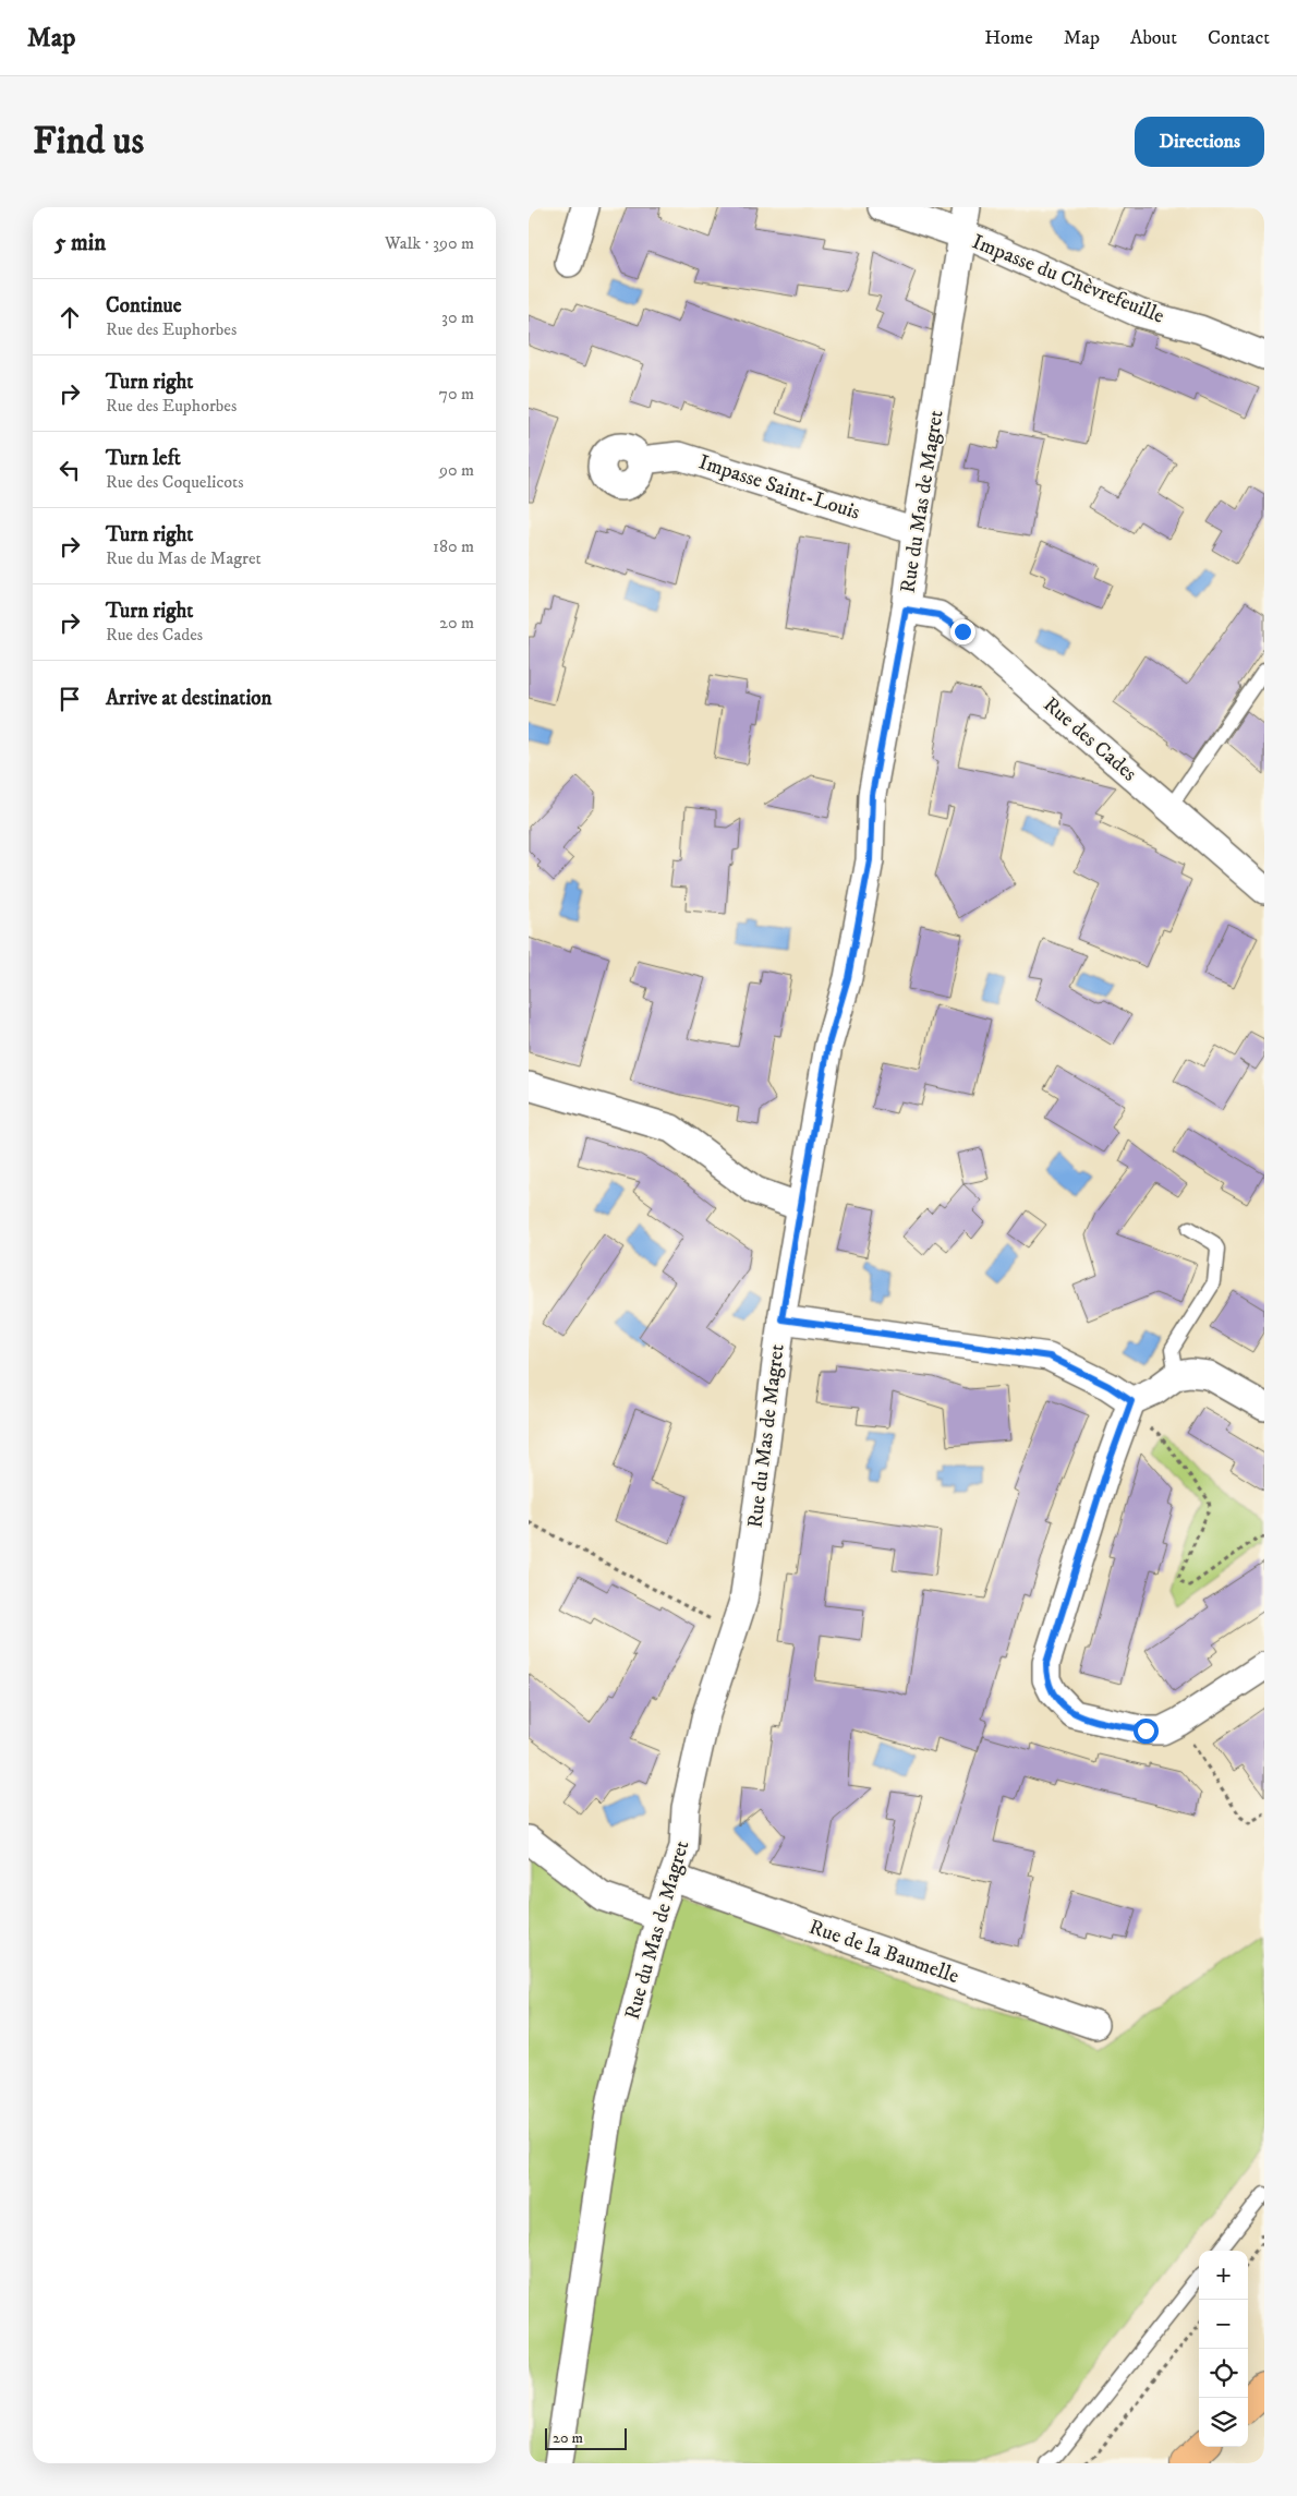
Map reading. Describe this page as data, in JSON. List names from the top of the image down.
{
  "streets": {
    "street": [
      "Impasse du Chèvrefeuille",
      "Impasse Saint-Louis",
      "Rue du Mas de Magret",
      "Rue des Cades",
      "Rue de la Baumelle"
    ]
  },
  "crossings": [
    ["Impasse du Chèvrefeuille", "Rue du Mas de Magret"],
    ["Impasse Saint-Louis", "Rue du Mas de Magret"],
    ["Rue du Mas de Magret", "Rue des Cades"],
    ["Rue du Mas de Magret", "Rue de la Baumelle"]
  ],
  "scale_bar": "20 m",
  "page": {
    "header": "Map",
    "nav": [
      "Home",
      "Map",
      "About",
      "Contact"
    ],
    "buttons": "Directions",
    "title": "Find us",
    "heading": ["5 min", "Walk · 390 m"],
    "list": [
      ["Continue", "Rue des Euphorbes", "30 m"],
      ["Turn right", "Rue des Euphorbes", "70 m"],
      ["Turn left", "Rue des Coquelicots", "90 m"],
      ["Turn right", "Rue du Mas de Magret", "180 m"],
      ["Turn right", "Rue des Cades", "20 m"],
      "Arrive at destination"
    ],
    "map_buttons": ["+", "−"],
    "scale": "20 m"
  }
}
